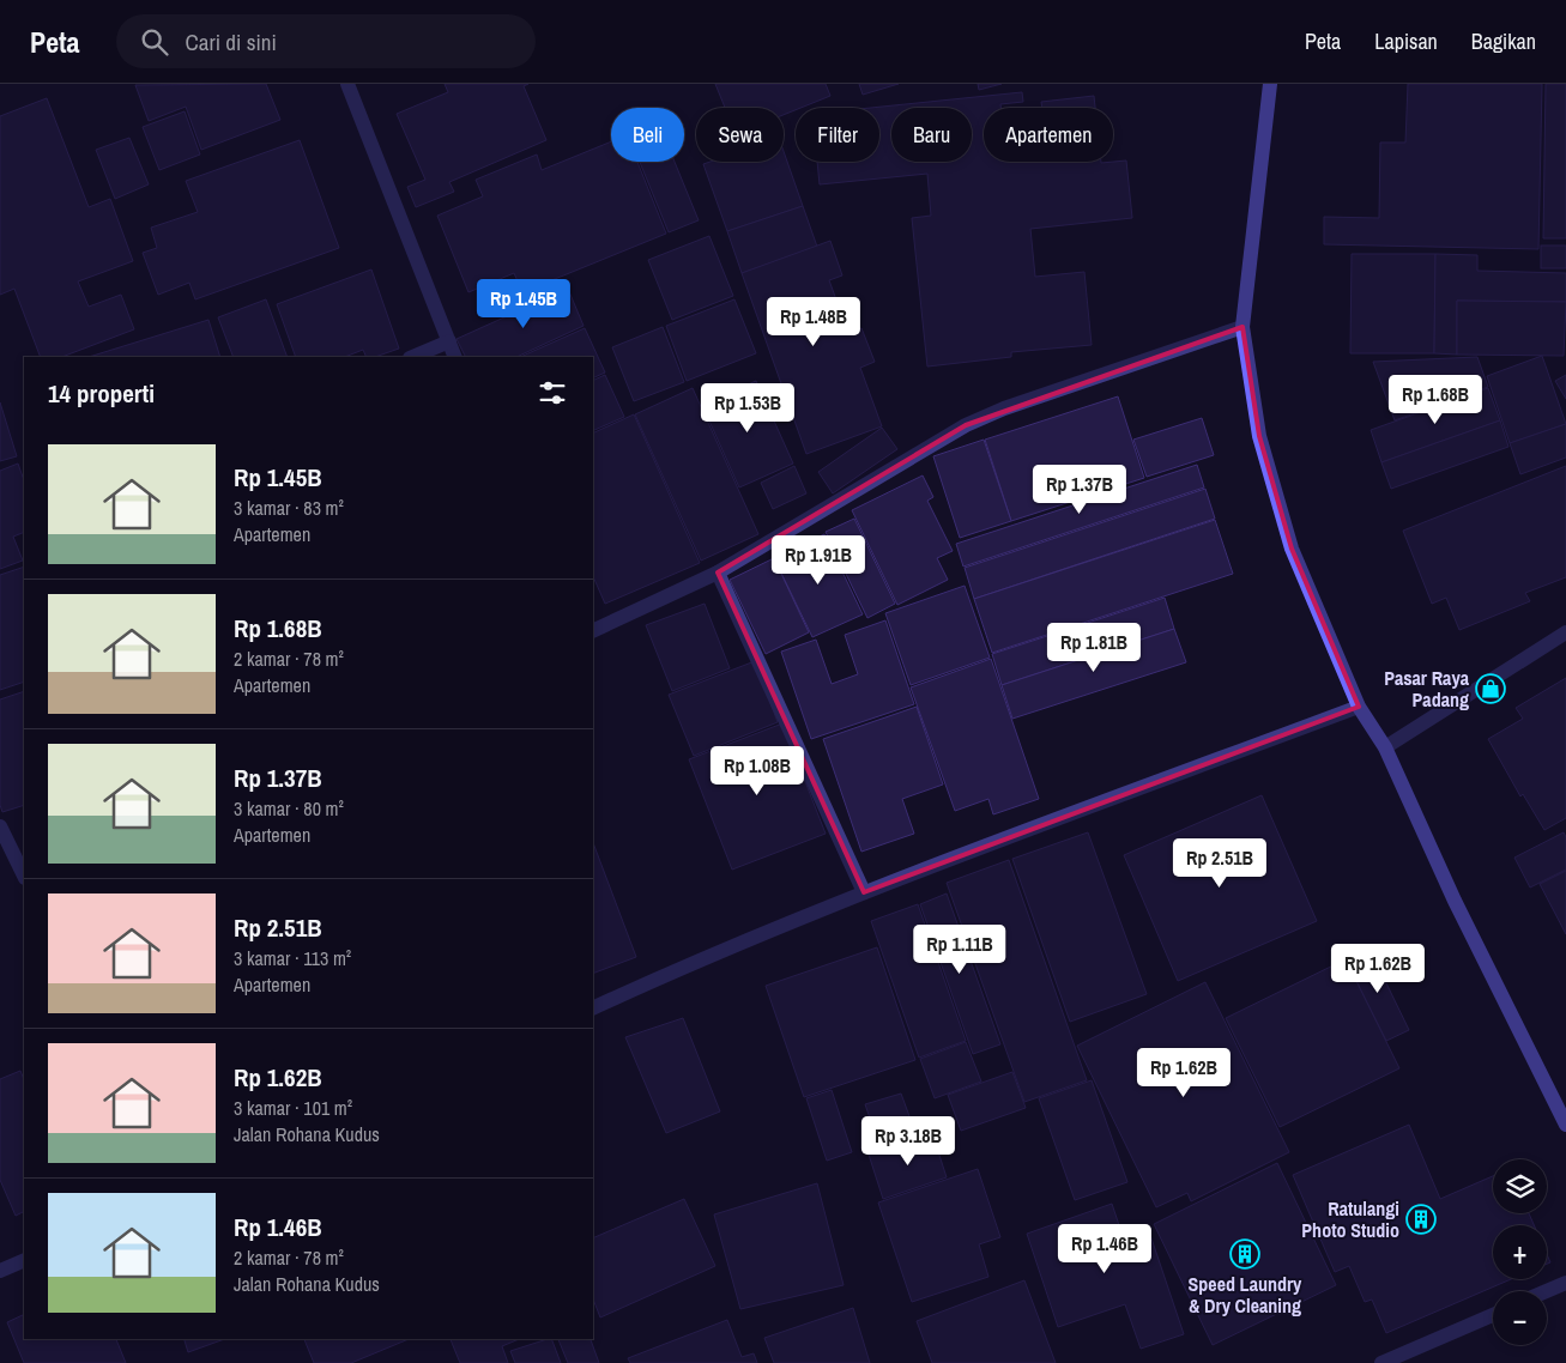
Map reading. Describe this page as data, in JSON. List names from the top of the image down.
{
  "places": {
    "shop": ["Pasar Raya Padang"],
    "building": ["Ratulangi Photo Studio", "Speed Laundry & Dry Cleaning"]
  },
  "page": {
    "header": "Peta",
    "search": "Cari di sini",
    "nav": ["Peta", "Lapisan", "Bagikan"],
    "chip": [
      "Beli",
      "Sewa",
      "Filter",
      "Baru",
      "Apartemen"
    ],
    "price": [
      "Rp 1.45B",
      "Rp 1.48B",
      "Rp 1.68B",
      "Rp 1.53B",
      "Rp 1.37B",
      "Rp 1.91B",
      "Rp 1.81B",
      "Rp 1.08B",
      "Rp 2.51B",
      "Rp 1.11B",
      "Rp 1.62B",
      "Rp 1.62B",
      "Rp 3.18B",
      "Rp 1.46B"
    ],
    "heading": "14 properti",
    "list": [
      {
        "name": "Rp 1.45B",
        "note": "3 kamar · 83 m² · Apartemen"
      },
      {
        "name": "Rp 1.68B",
        "note": "2 kamar · 78 m² · Apartemen"
      },
      {
        "name": "Rp 1.37B",
        "note": "3 kamar · 80 m² · Apartemen"
      },
      {
        "name": "Rp 2.51B",
        "note": "3 kamar · 113 m² · Apartemen"
      },
      {
        "name": "Rp 1.62B",
        "note": "3 kamar · 101 m² · Jalan Rohana Kudus"
      },
      {
        "name": "Rp 1.46B",
        "note": "2 kamar · 78 m² · Jalan Rohana Kudus"
      }
    ],
    "map_buttons": ["+", "−"]
  }
}
